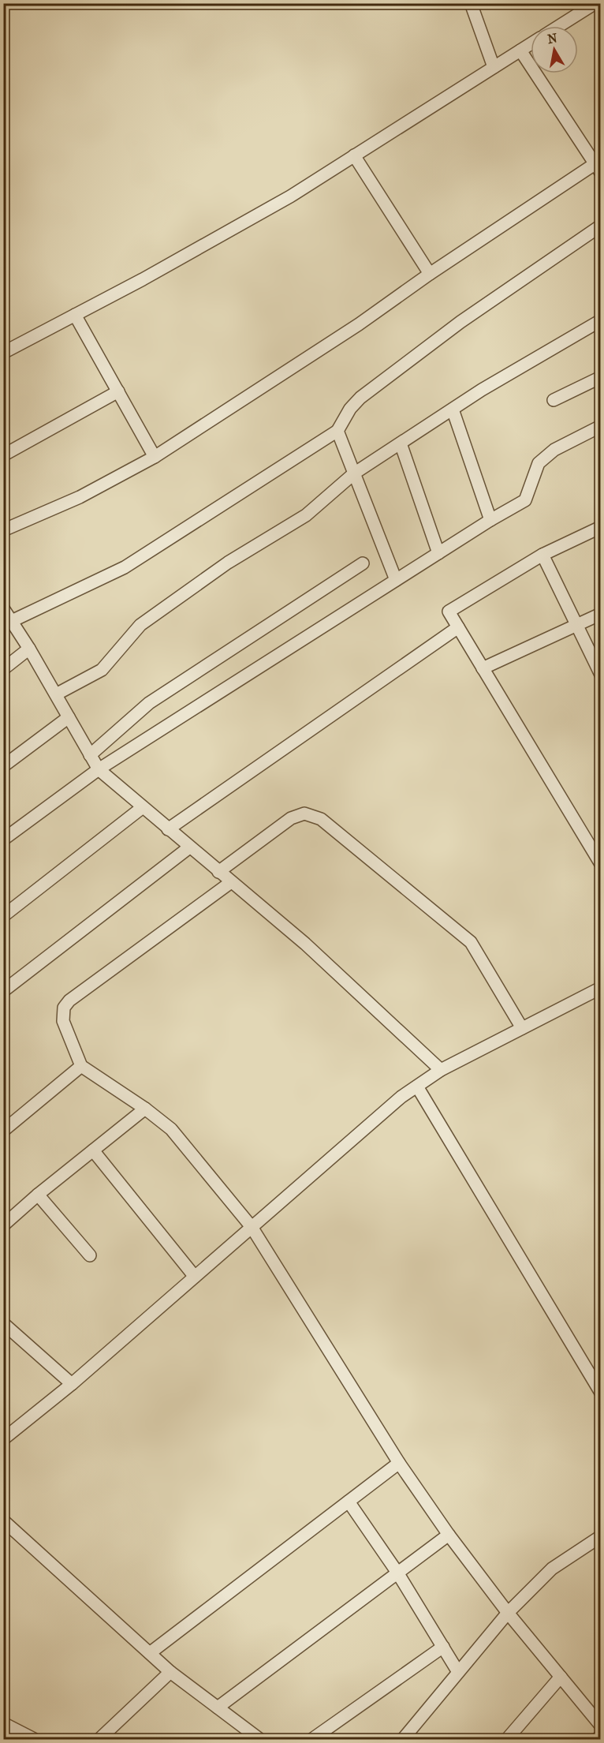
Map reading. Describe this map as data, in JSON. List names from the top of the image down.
{
  "north": "top"
}
